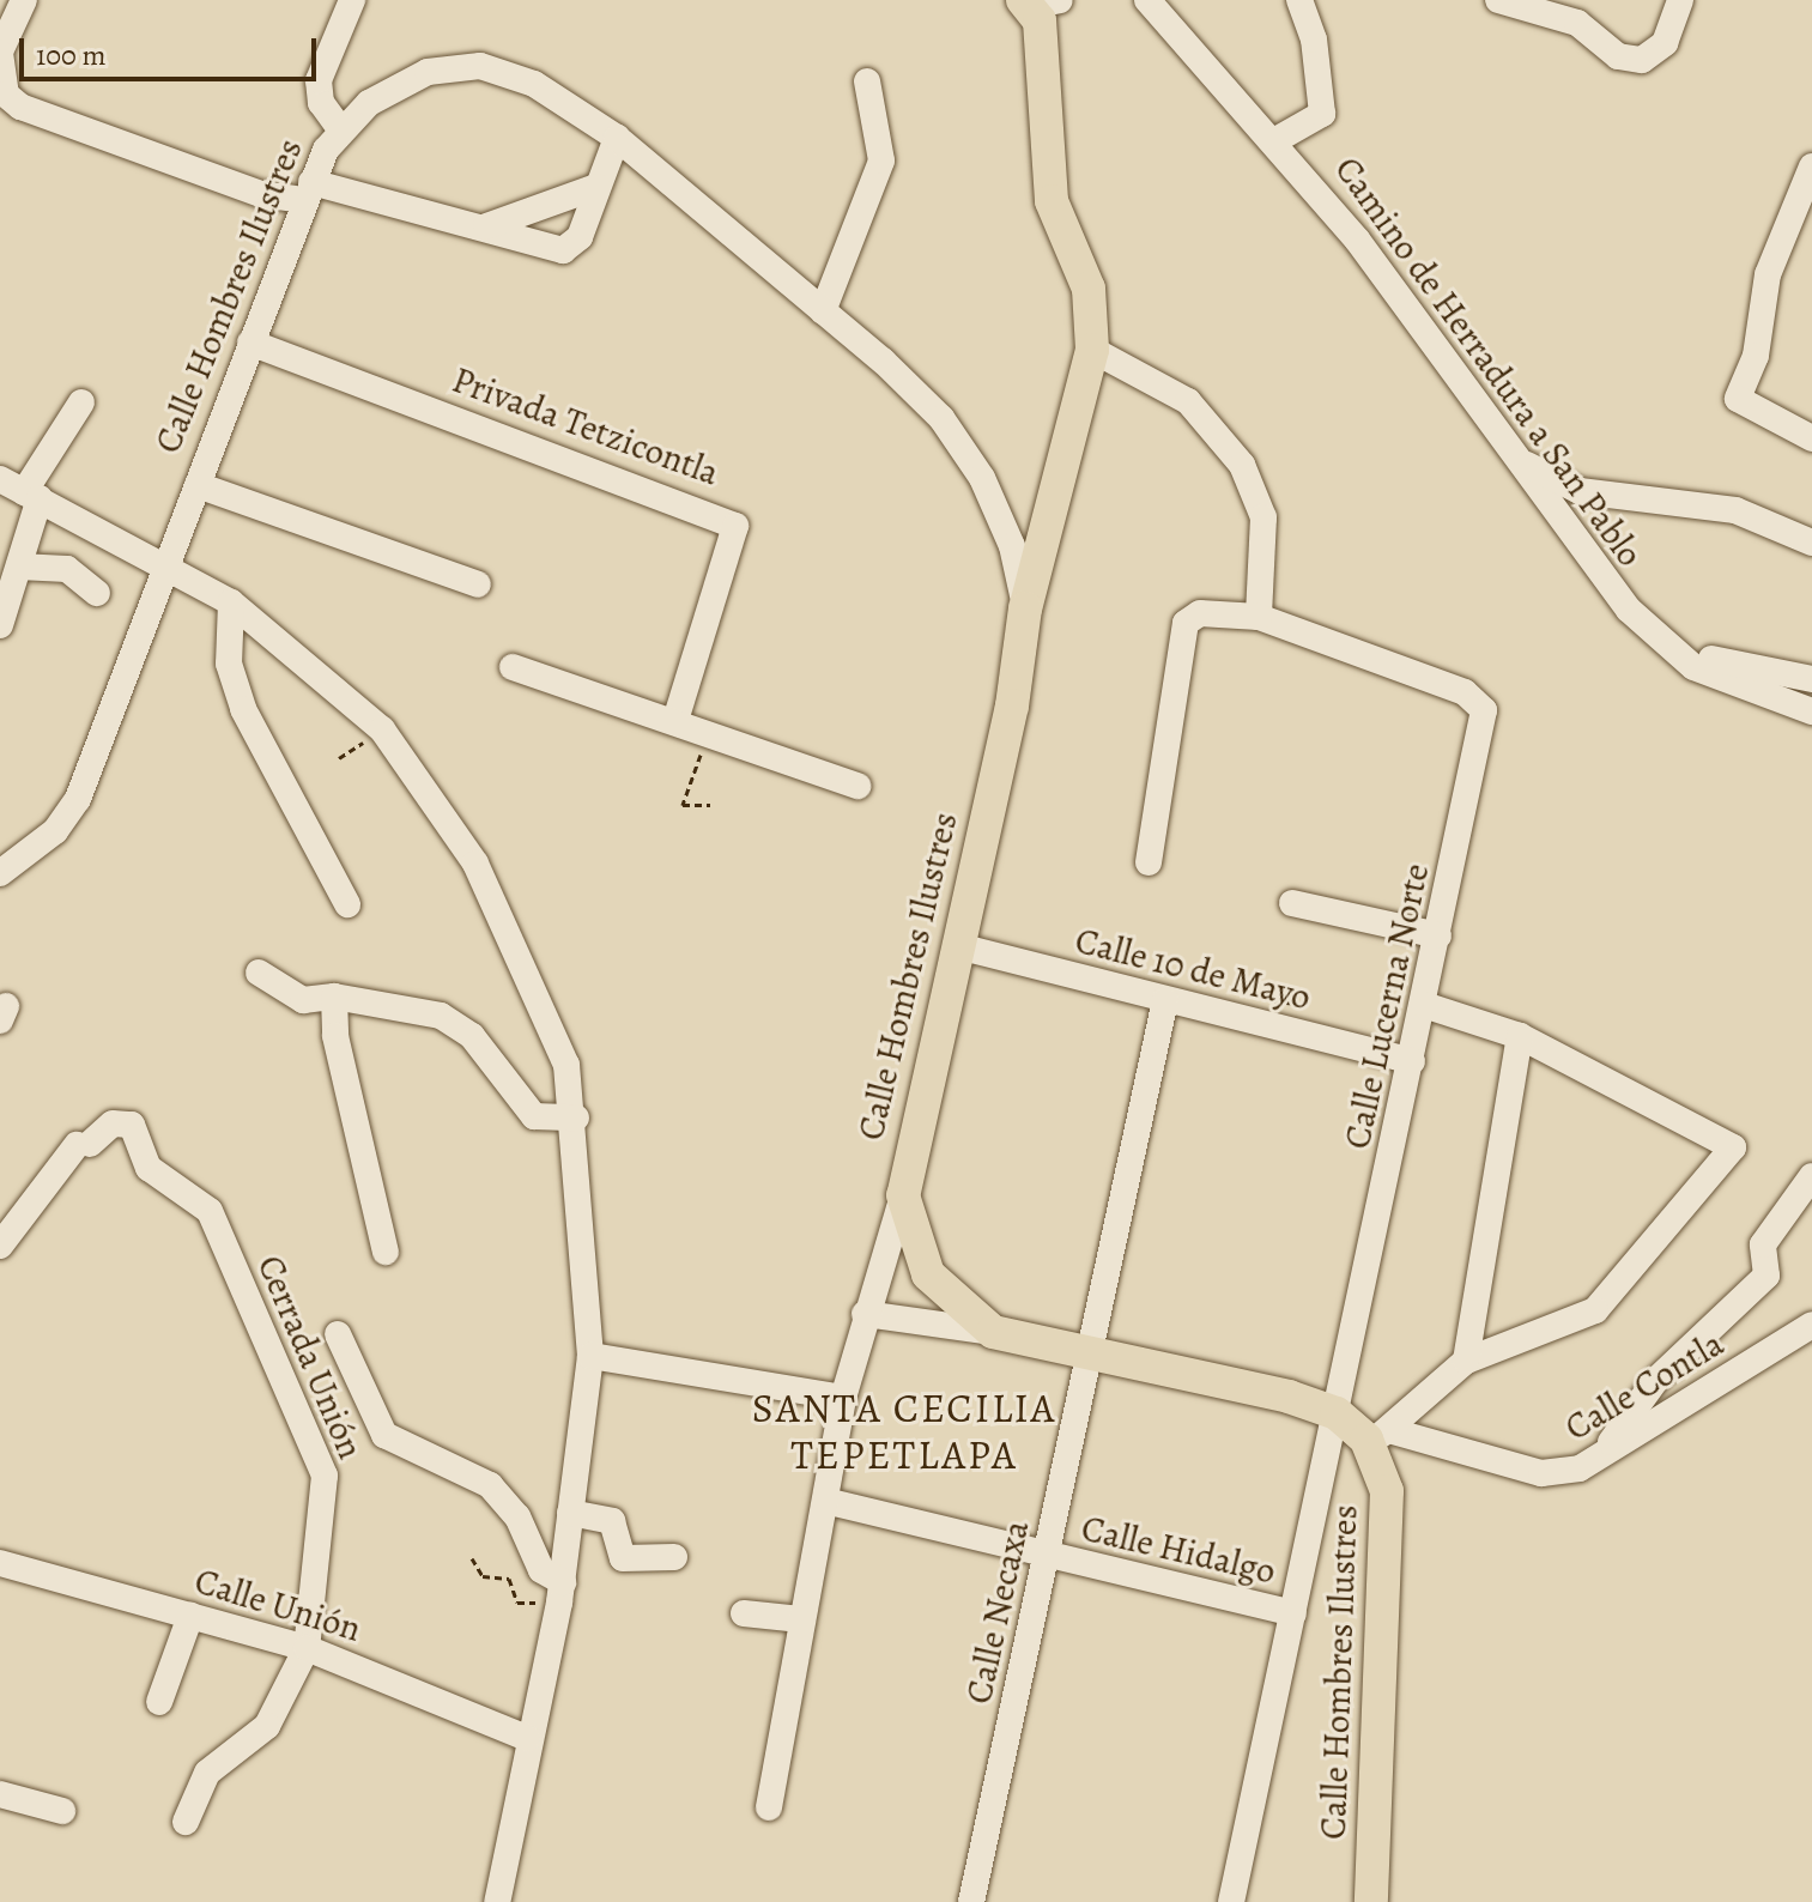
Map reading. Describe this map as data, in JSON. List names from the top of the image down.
{
  "streets": {
    "main road": ["Calle Hombres Ilustres"],
    "street": [
      "Camino de Herradura a San Pablo",
      "Privada Tetzicontla",
      "Calle 10 de Mayo",
      "Calle Lucerna Norte",
      "Cerrada Unión",
      "Calle Contla",
      "Calle Hidalgo",
      "Calle Unión",
      "Calle Necaxa"
    ]
  },
  "crossings": [
    ["Calle Hombres Ilustres", "Privada Tetzicontla"],
    ["Calle Hombres Ilustres", "Calle 10 de Mayo"],
    ["Calle Hombres Ilustres", "Calle Lucerna Norte"],
    ["Calle Hombres Ilustres", "Calle Contla"],
    ["Calle Hombres Ilustres", "Calle Necaxa"],
    ["Calle 10 de Mayo", "Calle Lucerna Norte"],
    ["Calle 10 de Mayo", "Calle Necaxa"],
    ["Calle Lucerna Norte", "Calle Hidalgo"],
    ["Cerrada Unión", "Calle Unión"],
    ["Calle Hidalgo", "Calle Necaxa"]
  ],
  "districts": ["SANTA CECILIA TEPETLAPA"],
  "scale_bar": "100 m"
}
